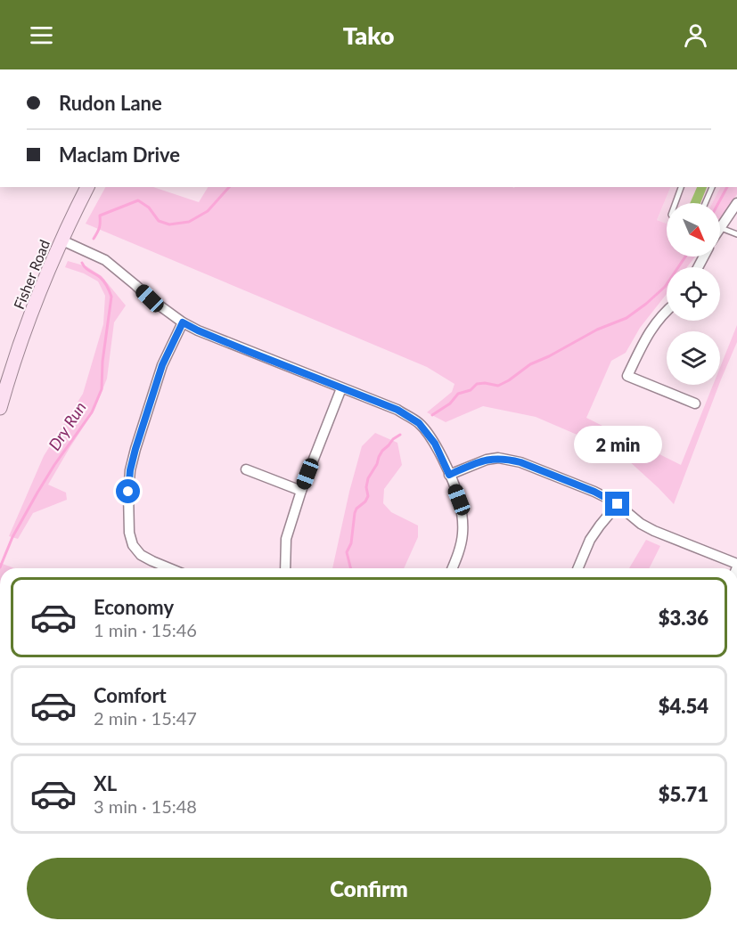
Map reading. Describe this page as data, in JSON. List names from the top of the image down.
{
  "streets": {
    "main road": ["Fisher Road"]
  },
  "water": ["Dry Run"],
  "north": "bottom right",
  "page": {
    "header": "Tako",
    "banner": ["Rudon Lane", "Maclam Drive"],
    "bubble": "2 min",
    "list": [
      {
        "name": "Economy",
        "note": "1 min · 15:46",
        "value": "$3.36"
      },
      {
        "name": "Comfort",
        "note": "2 min · 15:47",
        "value": "$4.54"
      },
      {
        "name": "XL",
        "note": "3 min · 15:48",
        "value": "$5.71"
      }
    ],
    "buttons": "Confirm"
  }
}
